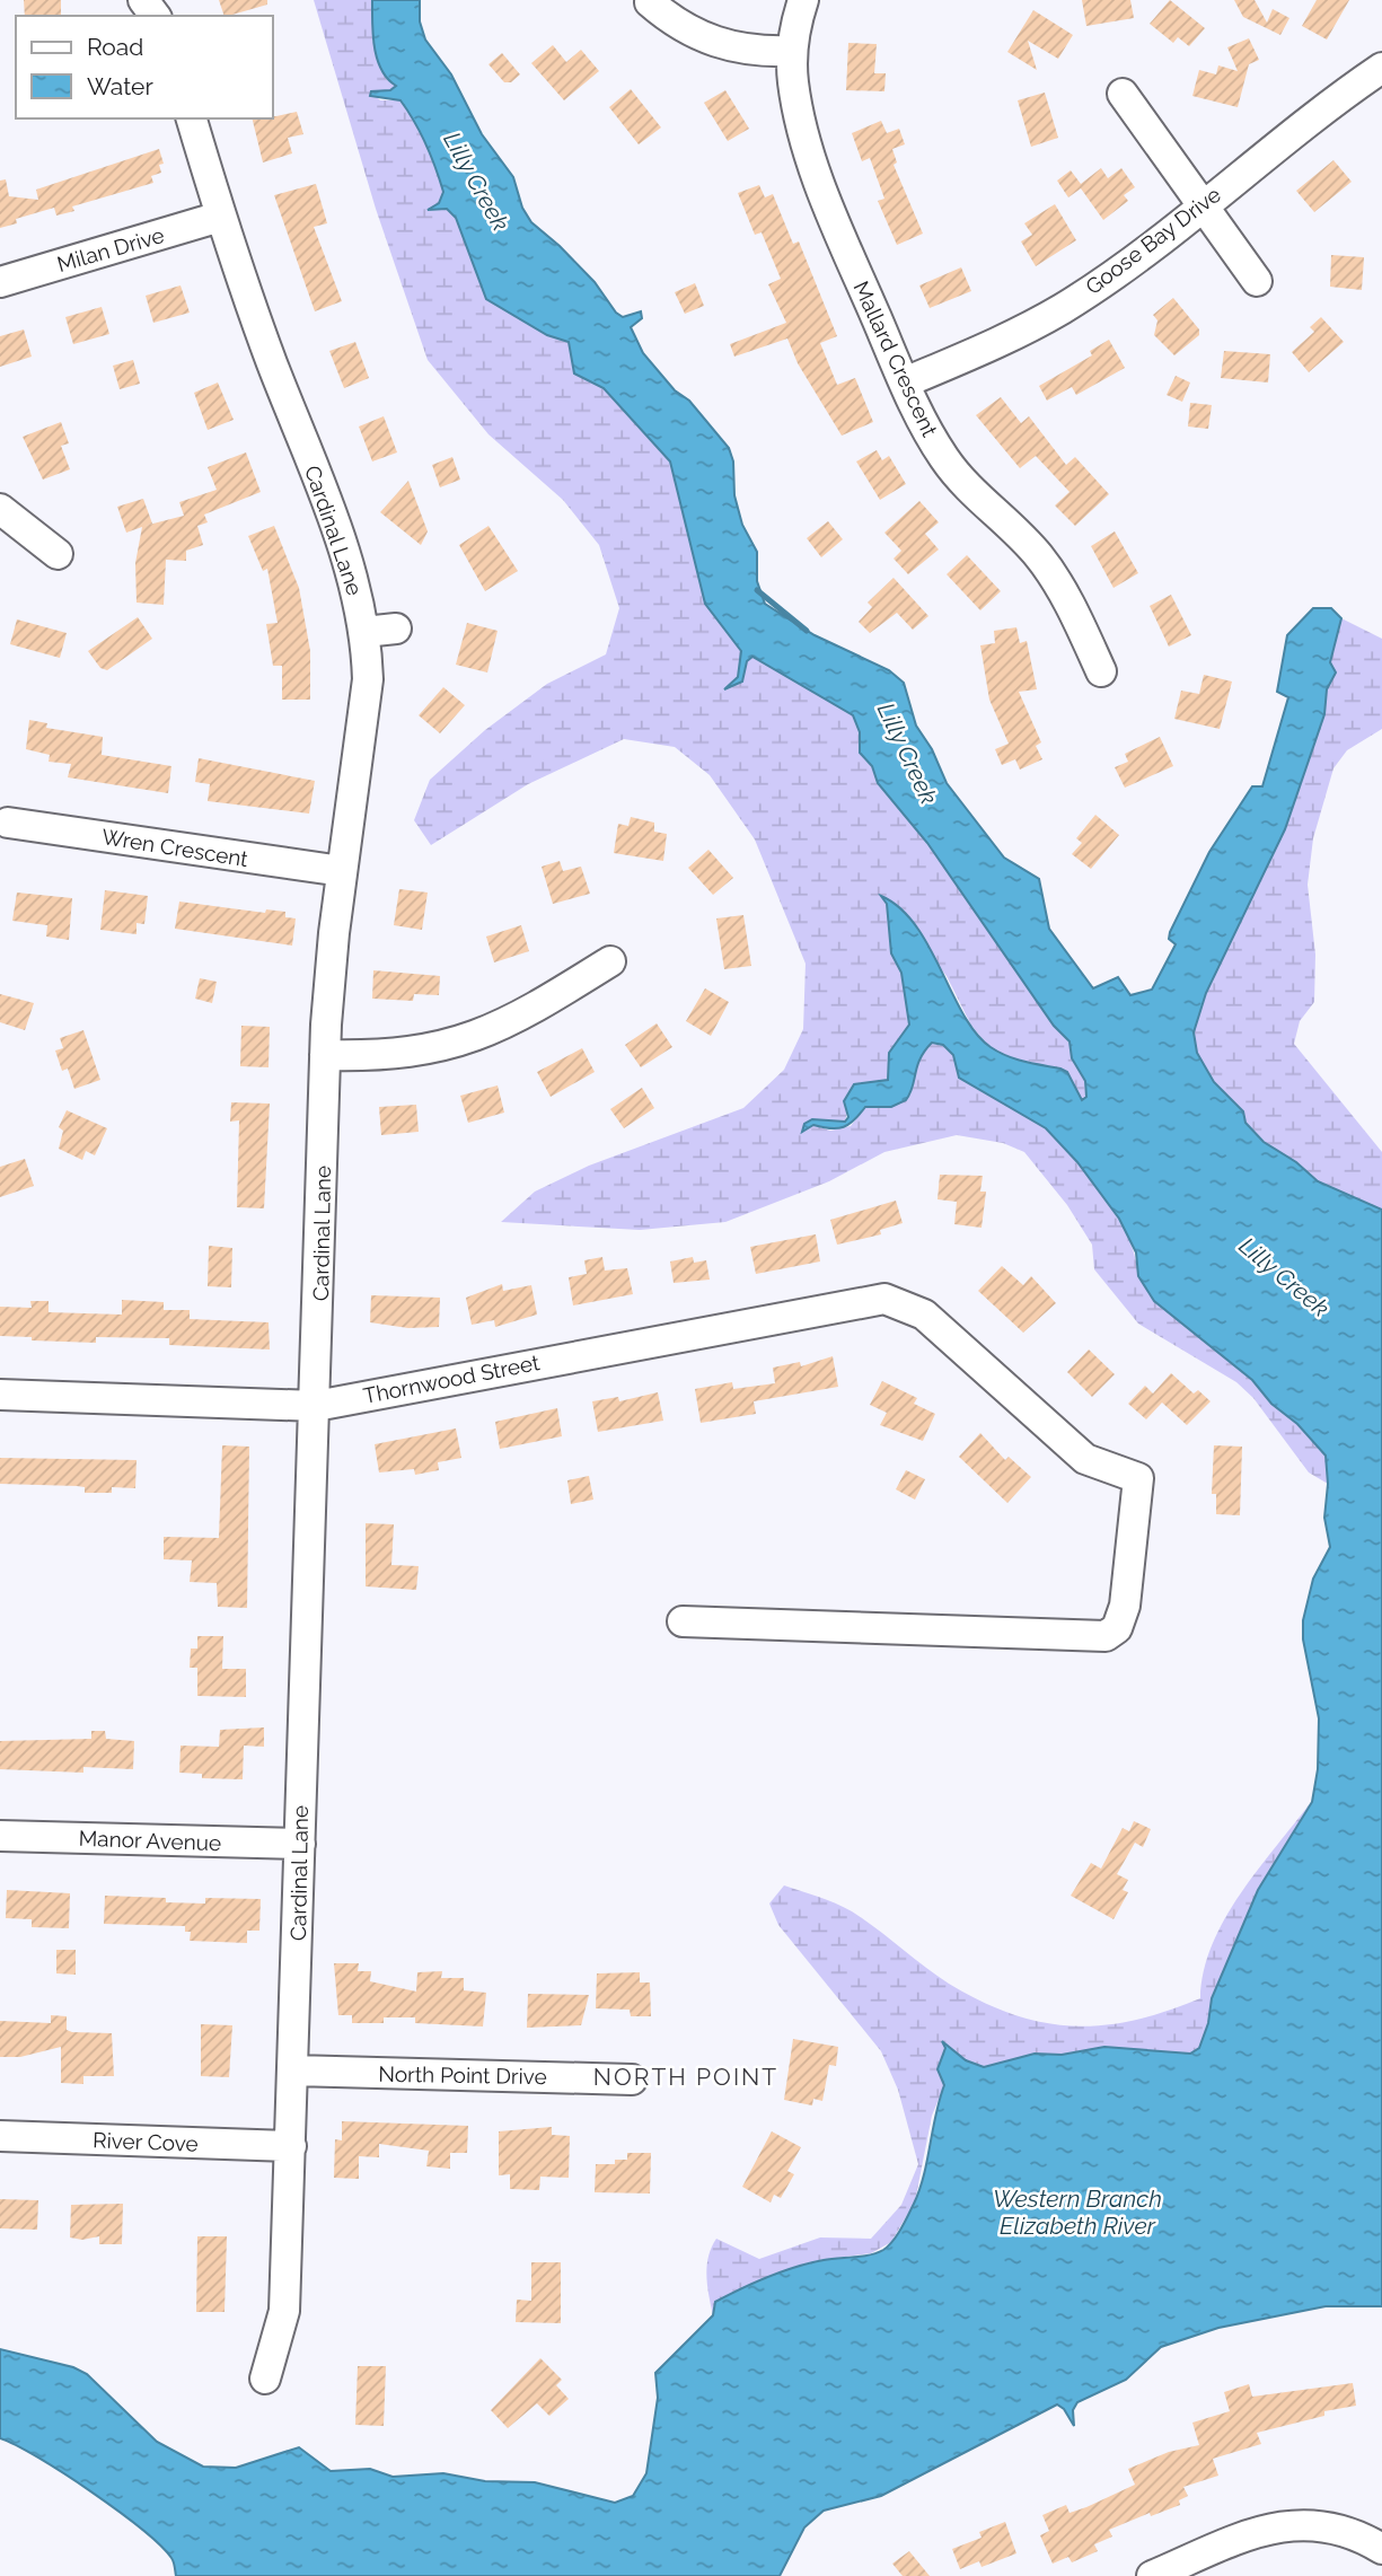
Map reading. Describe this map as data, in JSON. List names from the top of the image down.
{
  "streets": {
    "street": [
      "Goose Bay Drive",
      "Milan Drive",
      "Mallard Crescent",
      "Cardinal Lane",
      "Wren Crescent",
      "Thornwood Street",
      "Manor Avenue",
      "North Point Drive",
      "River Cove"
    ]
  },
  "crossings": [
    ["Goose Bay Drive", "Mallard Crescent"],
    ["Milan Drive", "Cardinal Lane"],
    ["Cardinal Lane", "Wren Crescent"],
    ["Cardinal Lane", "Thornwood Street"],
    ["Cardinal Lane", "Manor Avenue"],
    ["Cardinal Lane", "North Point Drive"],
    ["Cardinal Lane", "River Cove"]
  ],
  "districts": ["NORTH POINT"],
  "water": ["Lilly Creek", "Western Branch Elizabeth River"],
  "legend": ["Road", "Water"]
}
